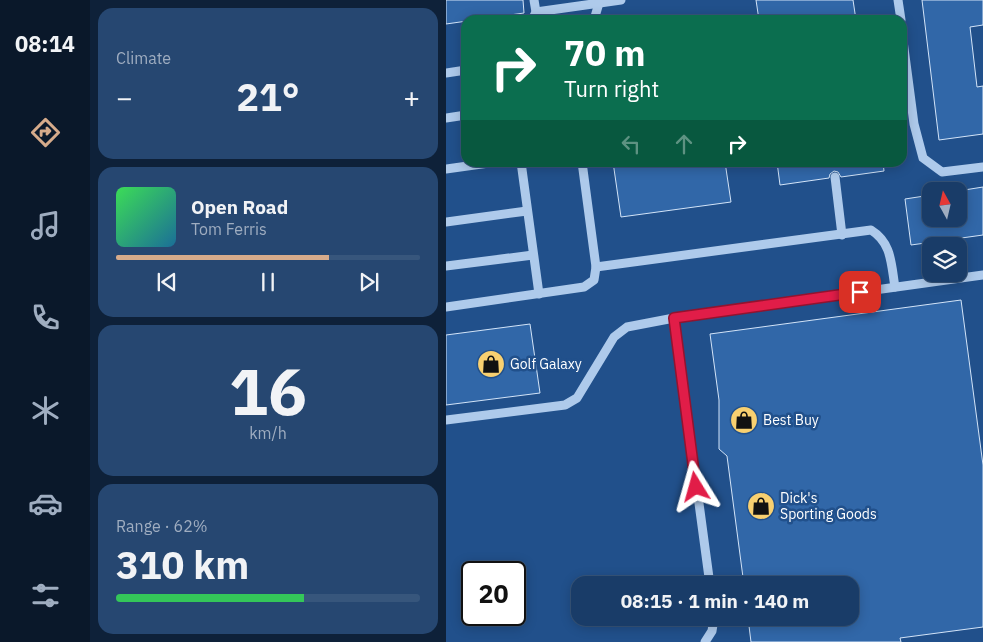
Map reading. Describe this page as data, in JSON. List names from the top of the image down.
{
  "places": {
    "shop": ["Golf Galaxy", "Best Buy", "Dick's Sporting Goods"]
  },
  "north": "top",
  "page": {
    "tabs": "08:14",
    "tile": [
      "Climate",
      ["16", "km/h"],
      ["Range · 62%", "310 km"]
    ],
    "turn": ["70 m", "Turn right"],
    "heat": ["−", "21°", "+"],
    "song": ["Open Road", "Tom Ferris"],
    "limit": "20",
    "trip": "08:15 · 1 min · 140 m"
  }
}
